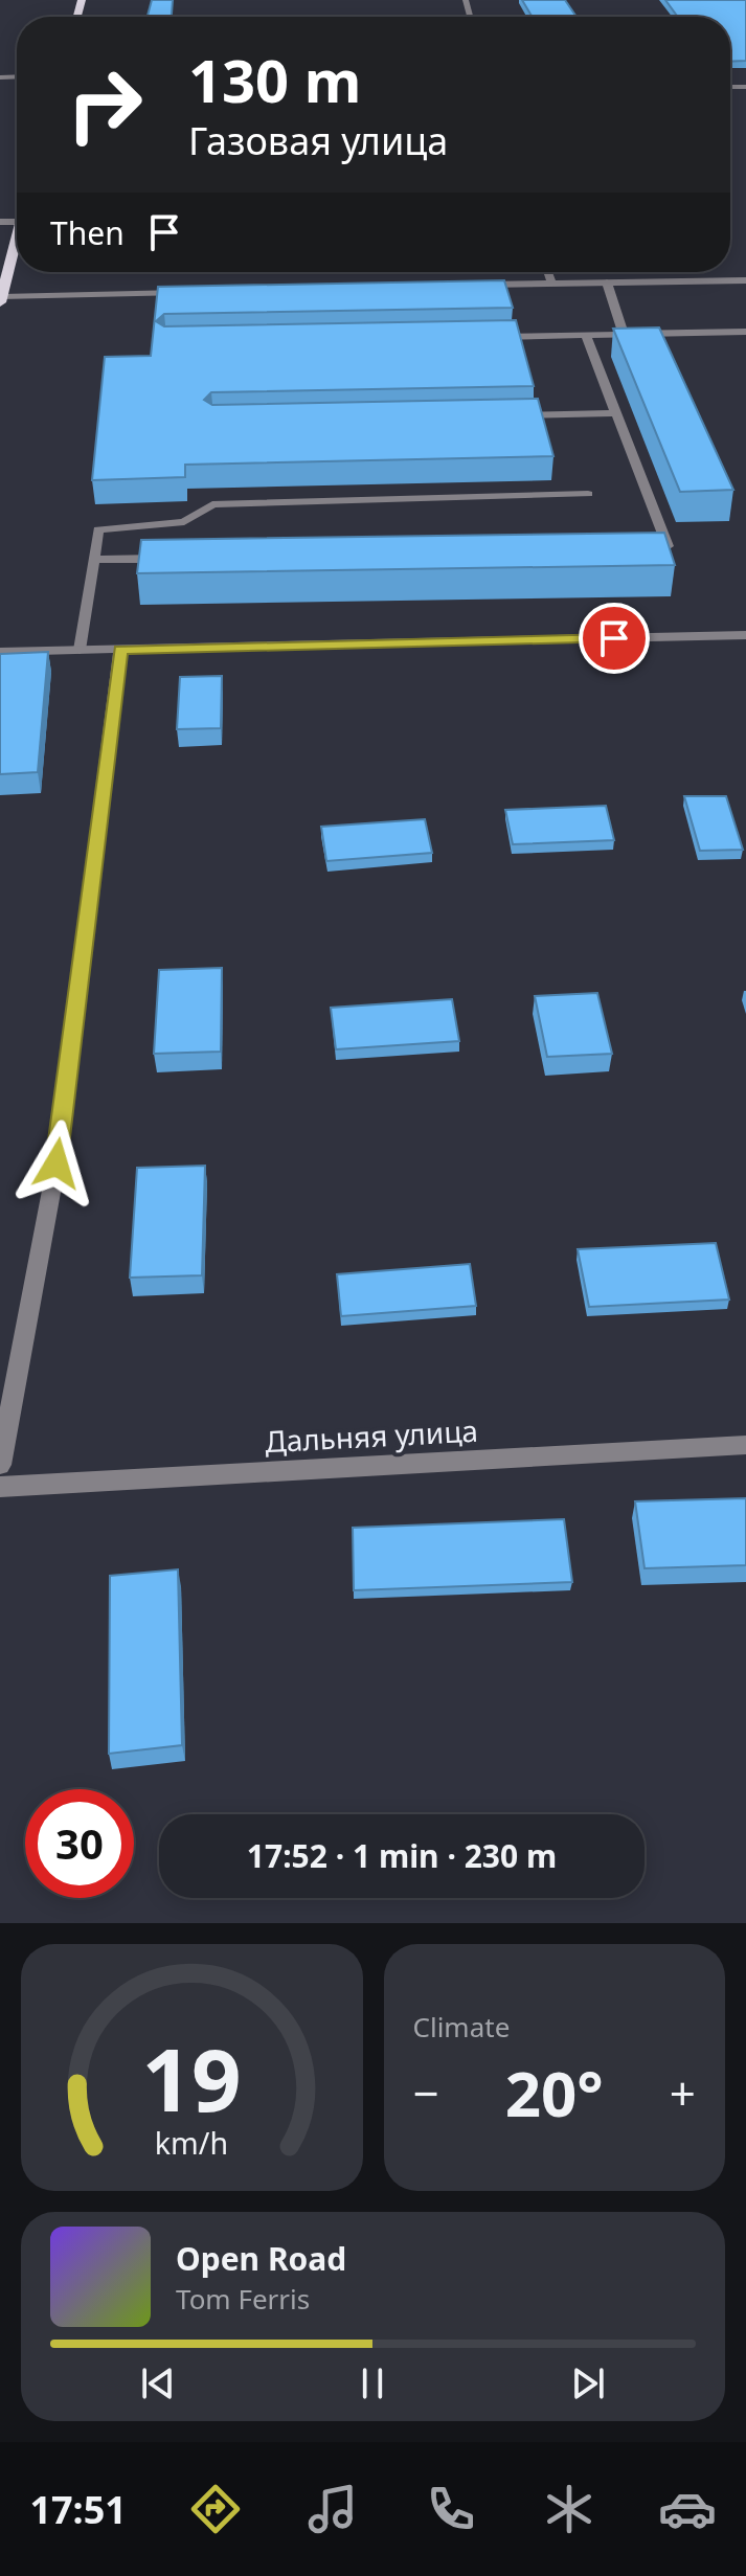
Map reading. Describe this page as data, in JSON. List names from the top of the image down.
{
  "streets": {
    "street": ["Дальняя улица"]
  },
  "page": {
    "turn": ["130 m", "Газовая улица"],
    "then": "Then",
    "limit": "30",
    "trip": "17:52 · 1 min · 230 m",
    "tile": "Climate",
    "heat": ["−", "20°", "+"],
    "song": ["Open Road", "Tom Ferris"],
    "tabs": "17:51",
    "gauge": ["19", "km/h"]
  }
}
